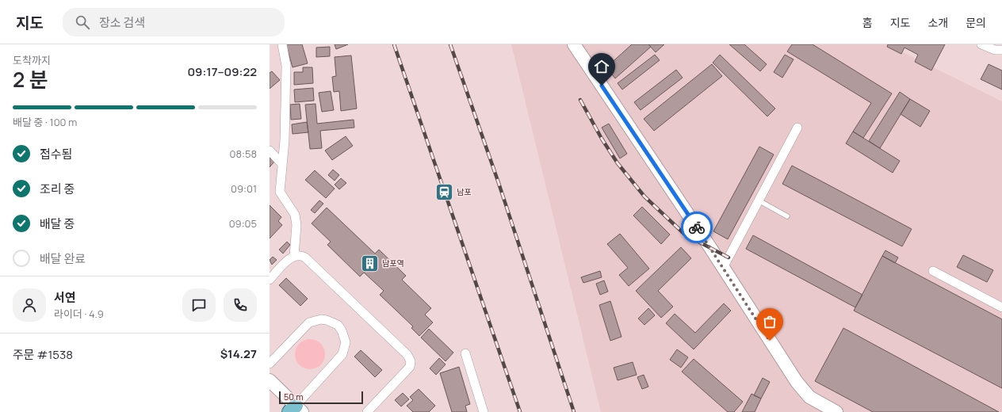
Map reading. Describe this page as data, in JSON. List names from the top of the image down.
{
  "places": {
    "station": ["남포"],
    "building": ["남포역"]
  },
  "scale_bar": "50 m",
  "page": {
    "header": "지도",
    "search": "장소 검색",
    "nav": [
      "홈",
      "지도",
      "소개",
      "문의"
    ],
    "heading": ["2 분", "도착까지", "09:17–09:22"],
    "panel": [
      "서연",
      "라이더 · 4.9",
      "주문 #1538",
      "$14.27"
    ],
    "bar": "배달 중 · 100 m",
    "list": [
      ["접수됨", "08:58"],
      ["조리 중", "09:01"],
      ["배달 중", "09:05"],
      "배달 완료"
    ],
    "scale": "50 m"
  }
}
